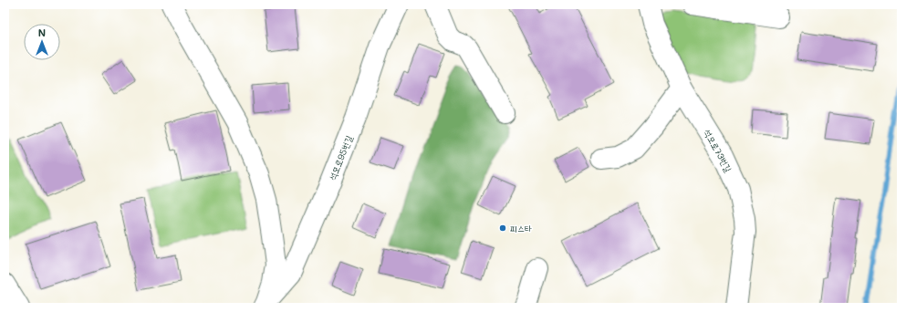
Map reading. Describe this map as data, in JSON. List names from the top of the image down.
{
  "streets": {
    "lane": ["석모로73번길", "석모로95번길"]
  },
  "places": ["피스타"],
  "north": "top"
}
